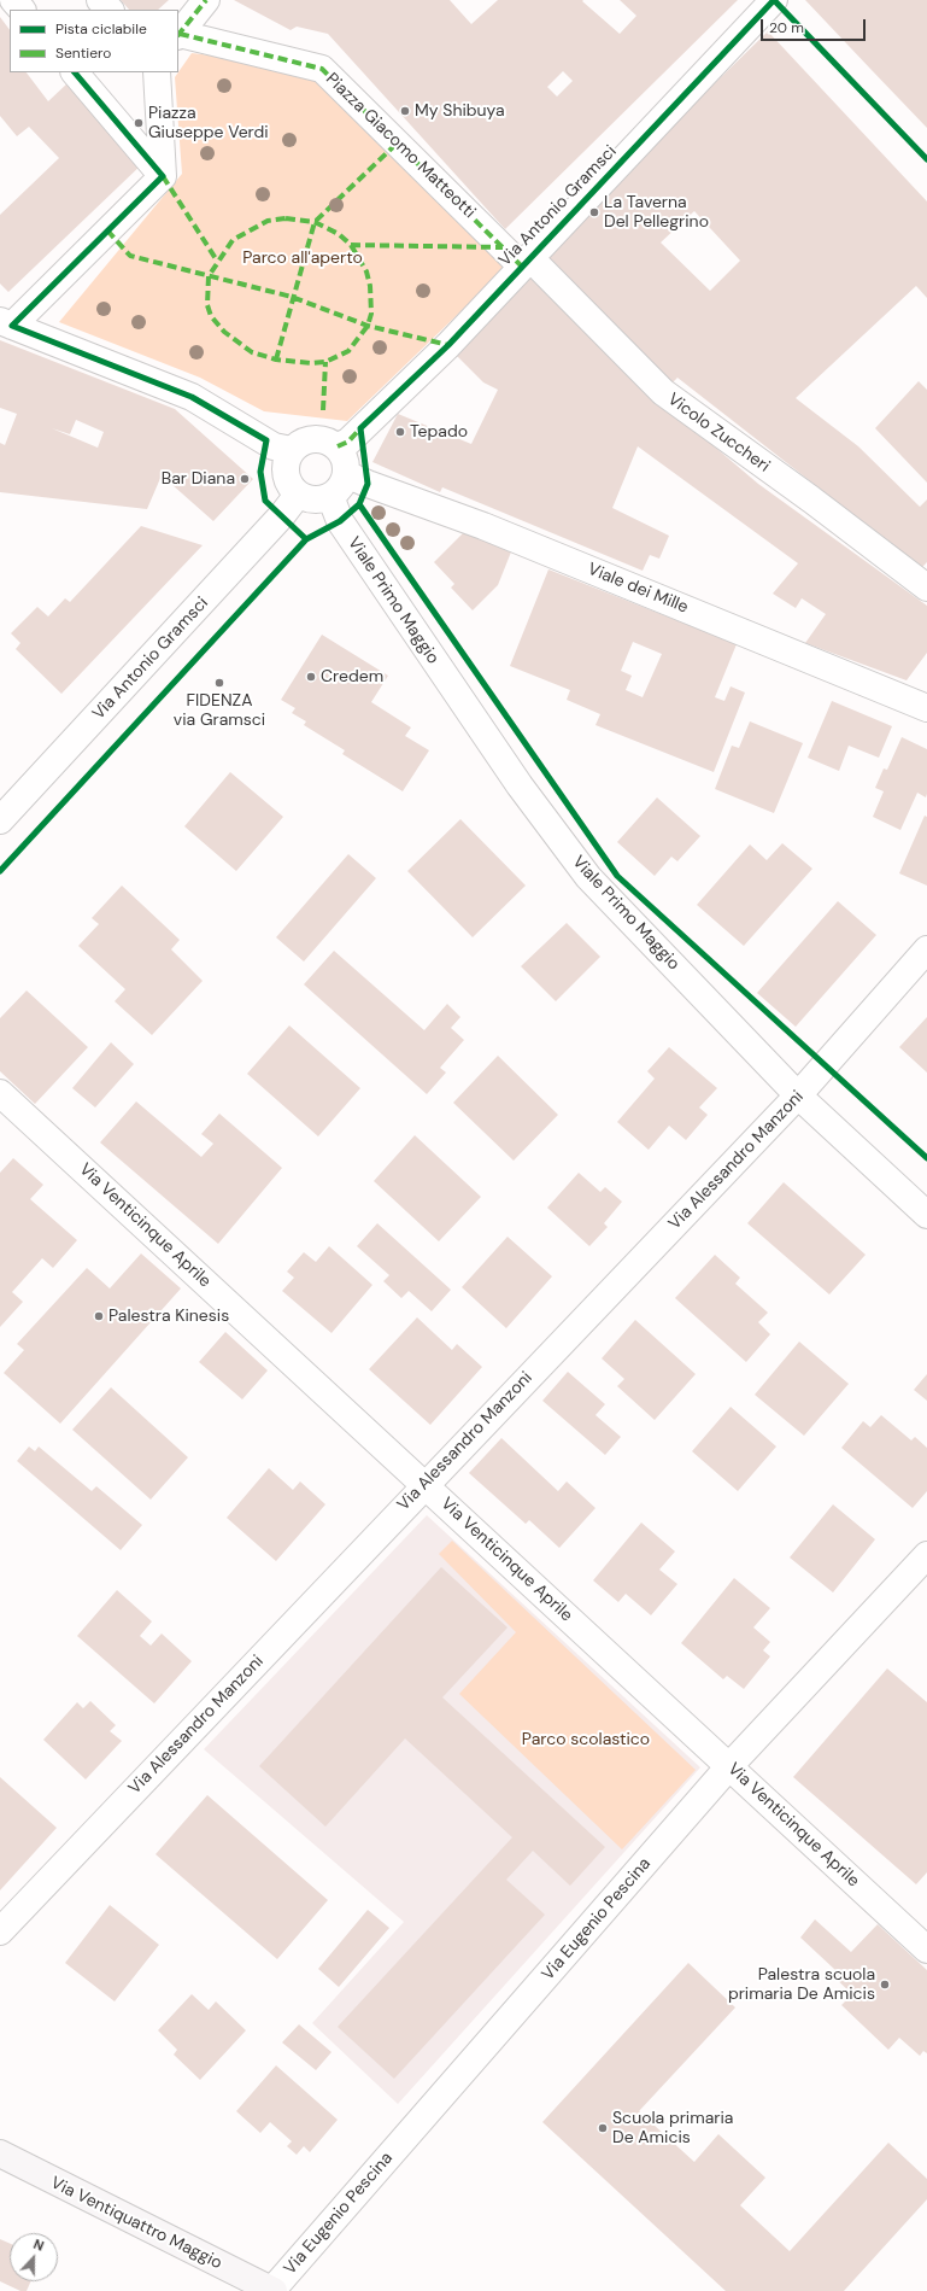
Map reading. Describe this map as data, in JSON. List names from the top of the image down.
{
  "streets": {
    "main road": ["Via Ventiquattro Maggio"],
    "street": [
      "Piazza Giacomo Matteotti",
      "Via Antonio Gramsci",
      "Vicolo Zuccheri",
      "Viale dei Mille",
      "Viale Primo Maggio",
      "Via Alessandro Manzoni",
      "Via Venticinque Aprile",
      "Via Eugenio Pescina"
    ]
  },
  "crossings": [
    ["Piazza Giacomo Matteotti", "Via Antonio Gramsci"],
    ["Piazza Giacomo Matteotti", "Vicolo Zuccheri"],
    ["Via Antonio Gramsci", "Vicolo Zuccheri"],
    ["Via Antonio Gramsci", "Viale dei Mille"],
    ["Via Antonio Gramsci", "Viale Primo Maggio"],
    ["Viale dei Mille", "Viale Primo Maggio"],
    ["Viale Primo Maggio", "Via Alessandro Manzoni"],
    ["Via Alessandro Manzoni", "Via Venticinque Aprile"],
    ["Via Venticinque Aprile", "Via Eugenio Pescina"],
    ["Via Eugenio Pescina", "Via Ventiquattro Maggio"]
  ],
  "parks": ["Parco all'aperto", "Parco scolastico"],
  "places": [
    "My Shibuya",
    "Piazza Giuseppe Verdi",
    "La Taverna Del Pellegrino",
    "Tepado",
    "Bar Diana",
    "Credem",
    "FIDENZA via Gramsci",
    "Palestra Kinesis",
    "Palestra scuola primaria De Amicis",
    "Scuola primaria De Amicis"
  ],
  "legend": ["Pista ciclabile", "Sentiero"],
  "scale_bar": "20 m",
  "north": "top"
}
